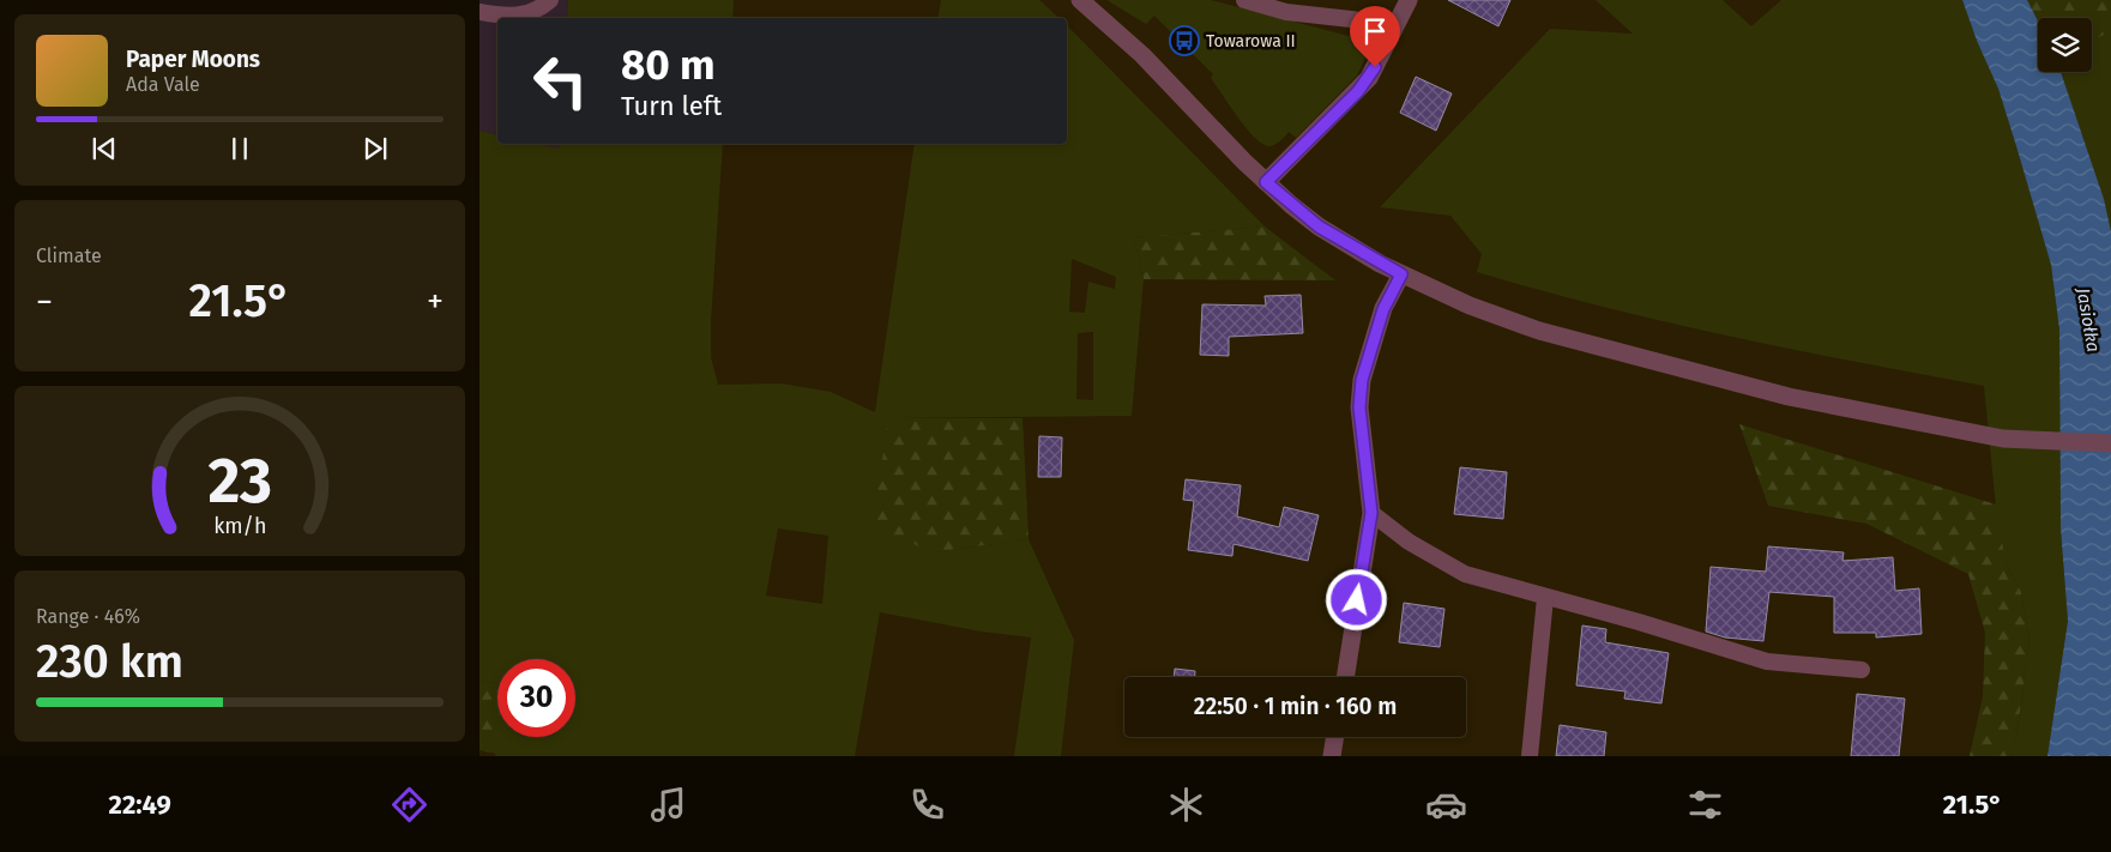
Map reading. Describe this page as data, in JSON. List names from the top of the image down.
{
  "water": ["Jasiołka"],
  "places": {
    "bus stop": ["Towarowa II"]
  },
  "page": {
    "turn": ["80 m", "Turn left"],
    "song": ["Paper Moons", "Ada Vale"],
    "tile": [
      "Climate",
      ["Range · 46%", "230 km"]
    ],
    "heat": ["−", "21.5°", "+"],
    "limit": "30",
    "trip": "22:50 · 1 min · 160 m",
    "tabs": ["22:49", "21.5°"],
    "gauge": ["23", "km/h"]
  }
}
